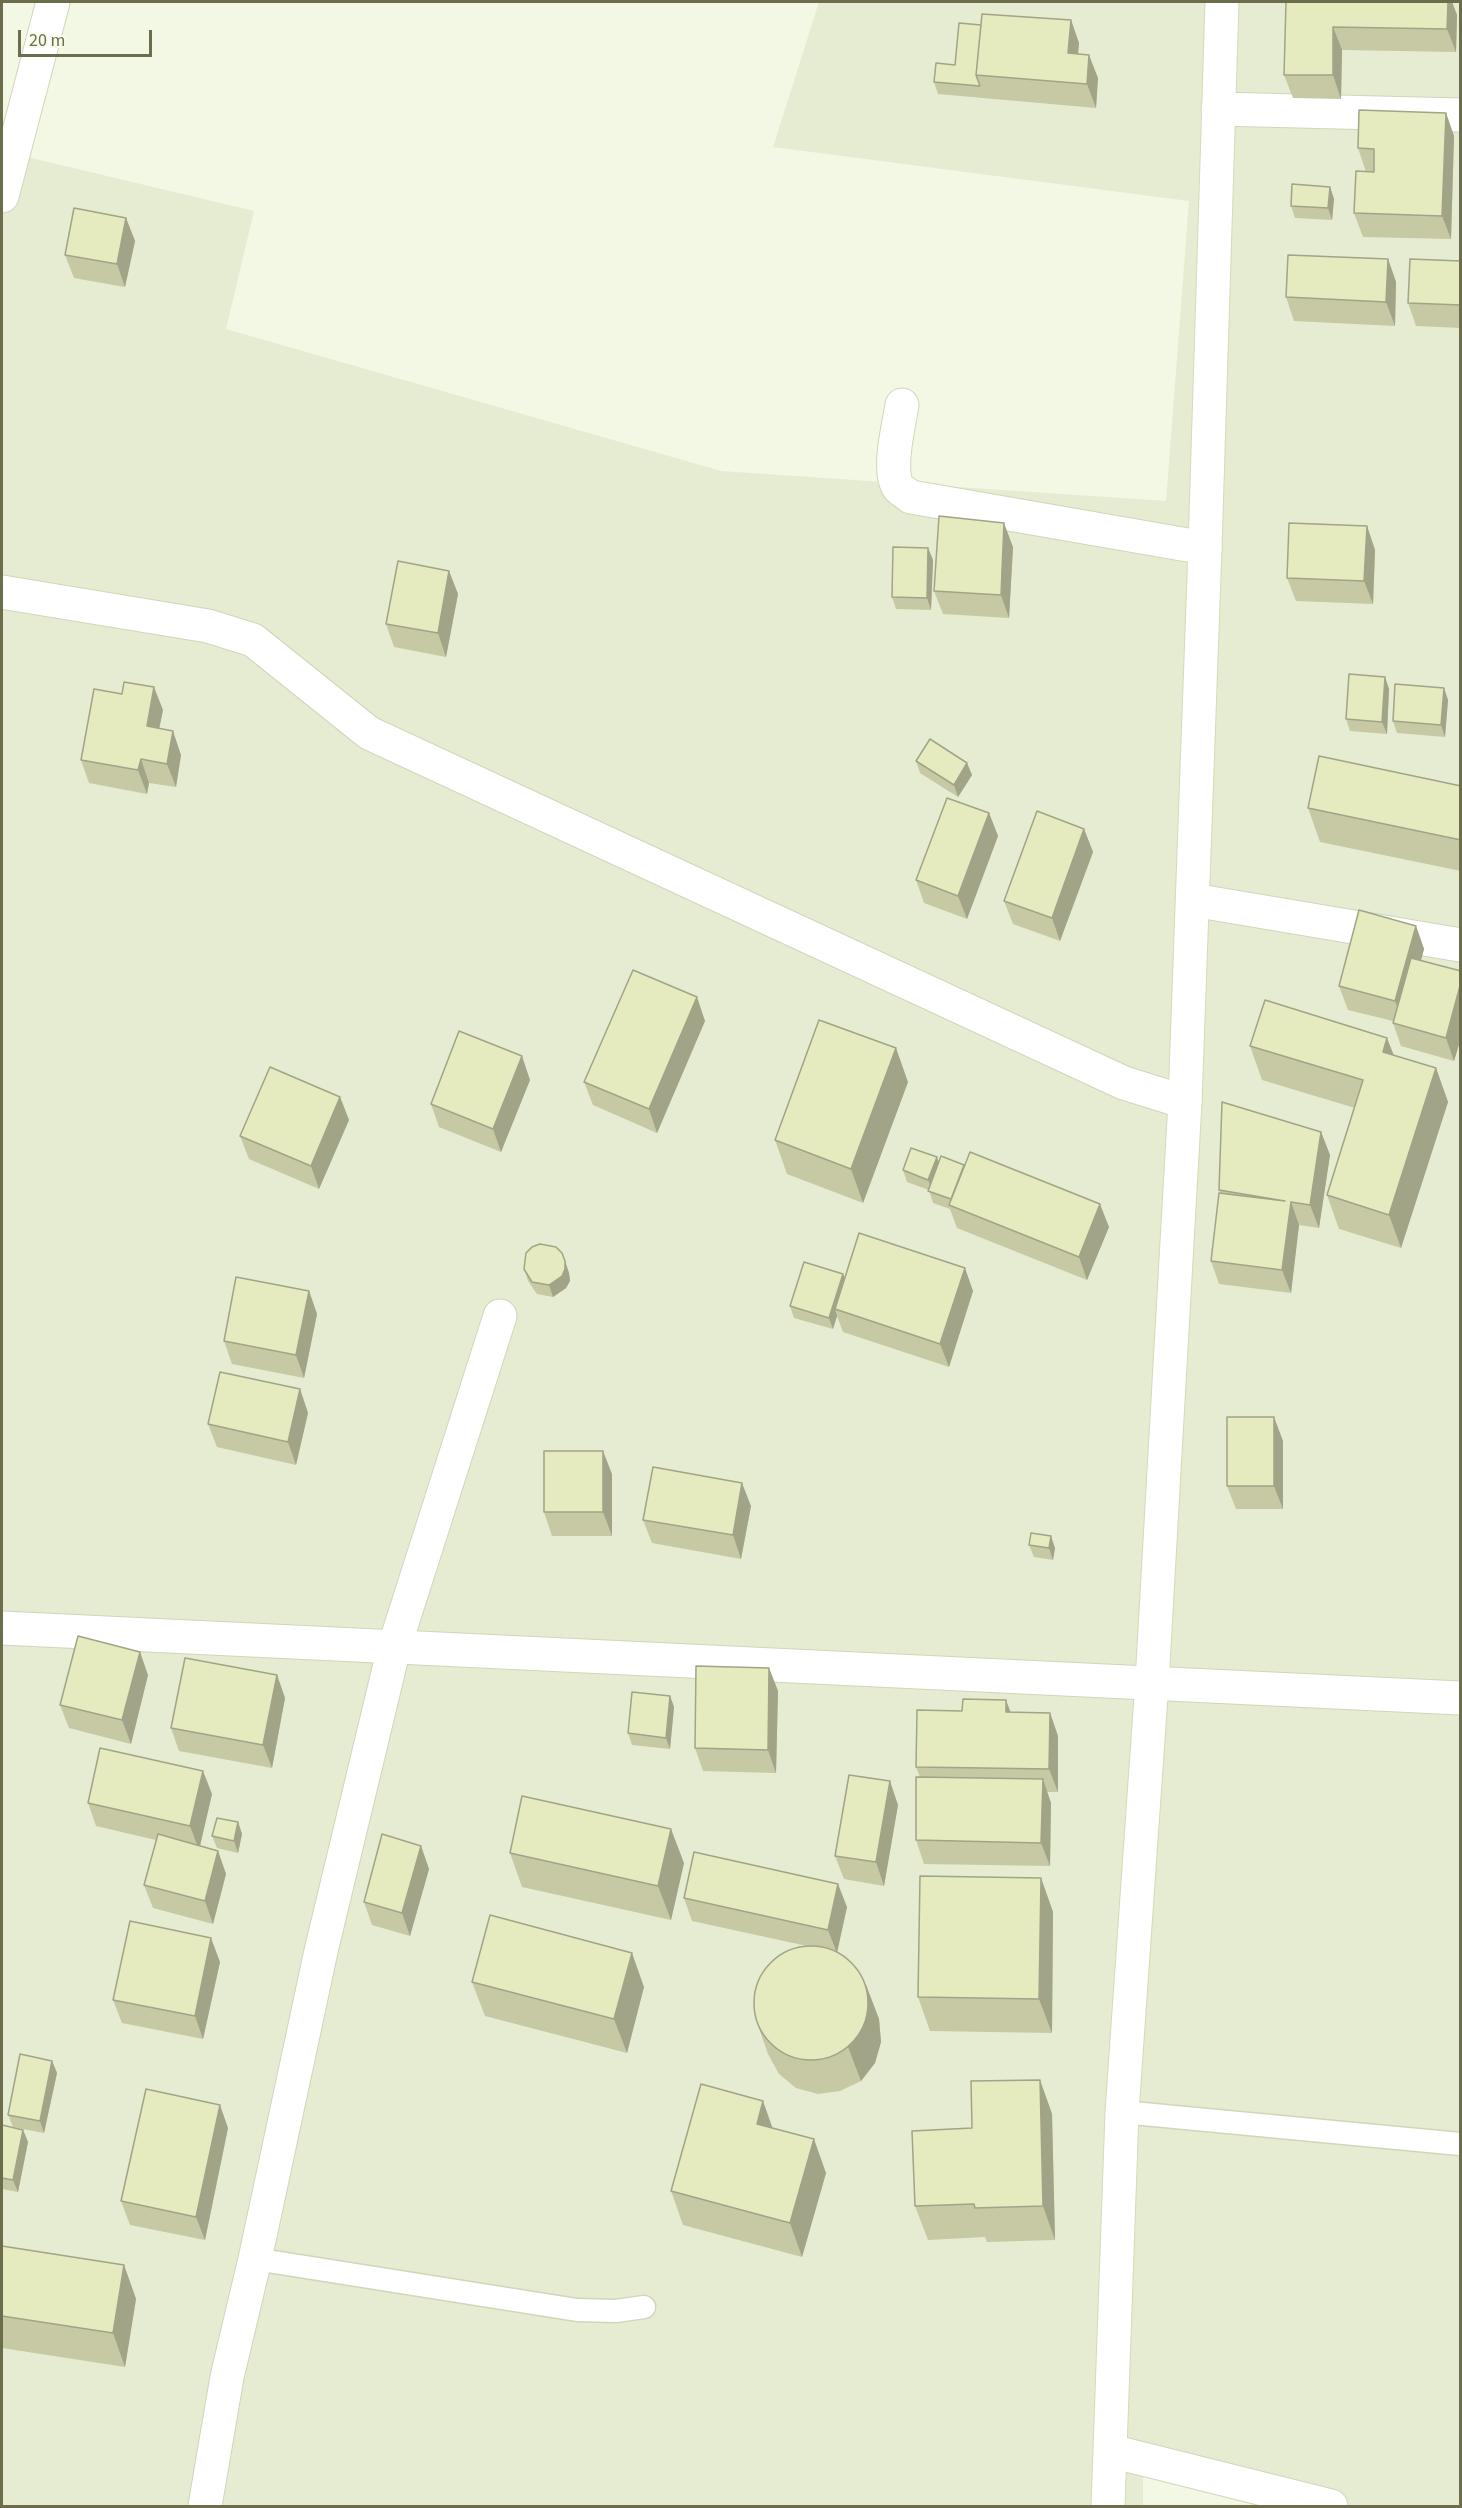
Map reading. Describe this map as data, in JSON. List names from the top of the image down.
{
  "scale_bar": "20 m"
}
